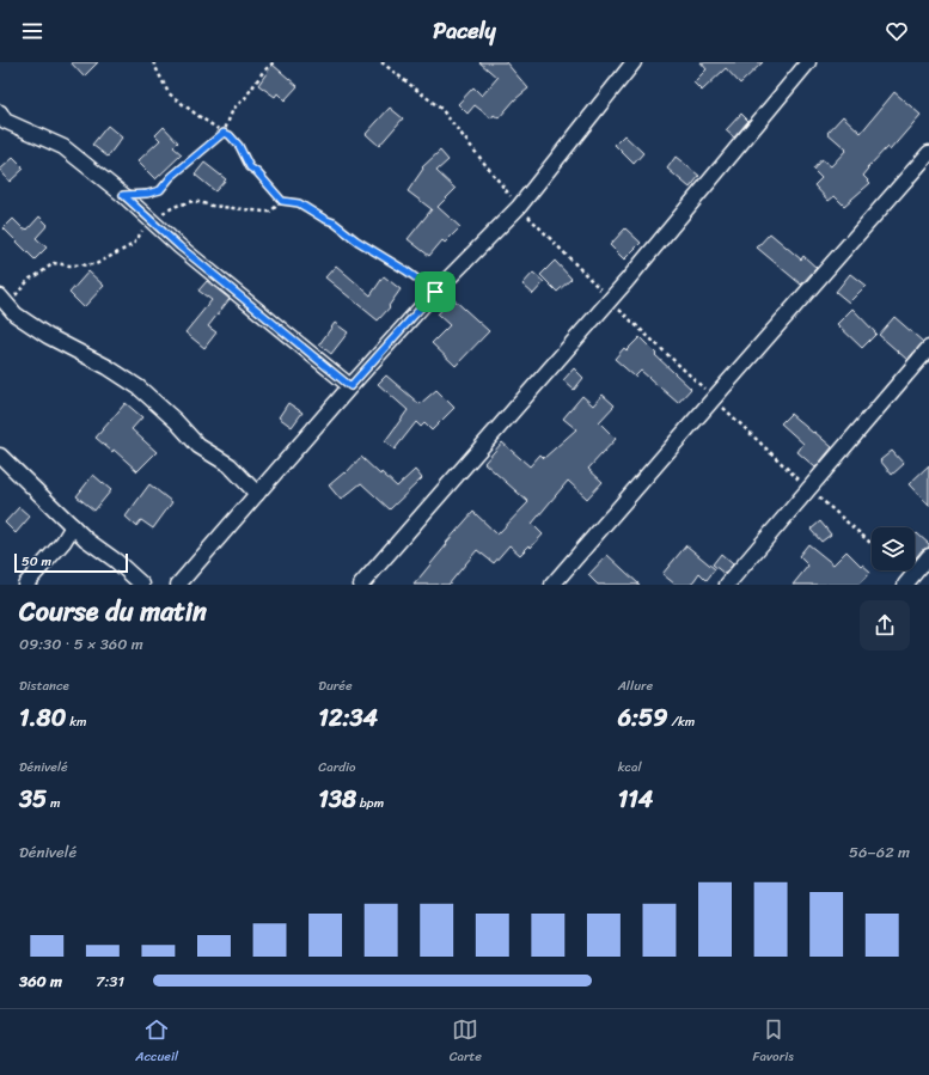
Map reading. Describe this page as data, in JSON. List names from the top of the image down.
{
  "scale_bar": "50 m",
  "page": {
    "header": "Pacely",
    "scale": "50 m",
    "heading": ["Course du matin", "09:30 · 5 × 360 m"],
    "stats": [
      ["Distance", "1.80 km"],
      ["Durée", "12:34"],
      ["Allure", "6:59 /km"],
      ["Dénivelé", "35 m"],
      ["Cardio", "138 bpm"],
      ["kcal", "114"]
    ],
    "chart": ["Dénivelé", "56–62 m"],
    "list": [
      {
        "name": "360 m",
        "note": "7:31"
      }
    ],
    "tabs": ["Accueil", "Carte", "Favoris"]
  }
}
